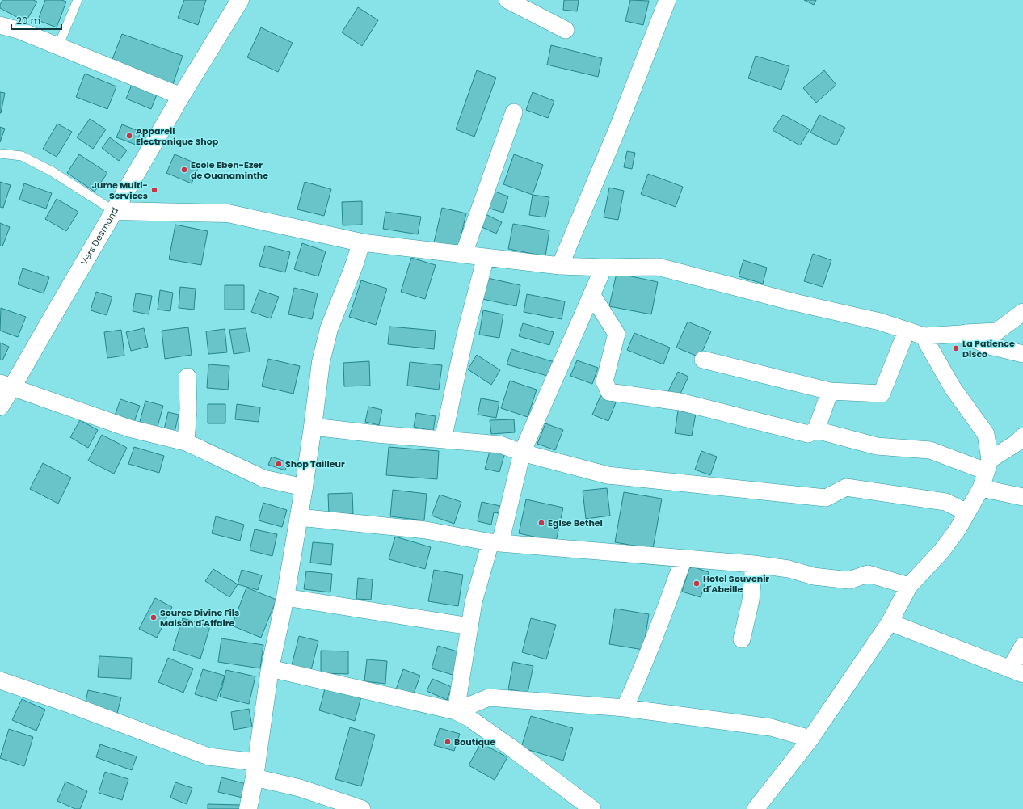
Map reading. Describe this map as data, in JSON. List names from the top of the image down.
{
  "streets": {
    "street": ["Vers Desmond"]
  },
  "places": [
    "Appareil Electronique Shop",
    "Ecole Eben-Ezer de Ouanaminthe",
    "Jume Multi- Services",
    "La Patience Disco",
    "Shop Tailleur",
    "Eglse Bethel",
    "Hotel Souvenir d´Abeille",
    "Source Divine Fils Maison d´Affaire",
    "Boutique"
  ],
  "scale_bar": "20 m"
}
